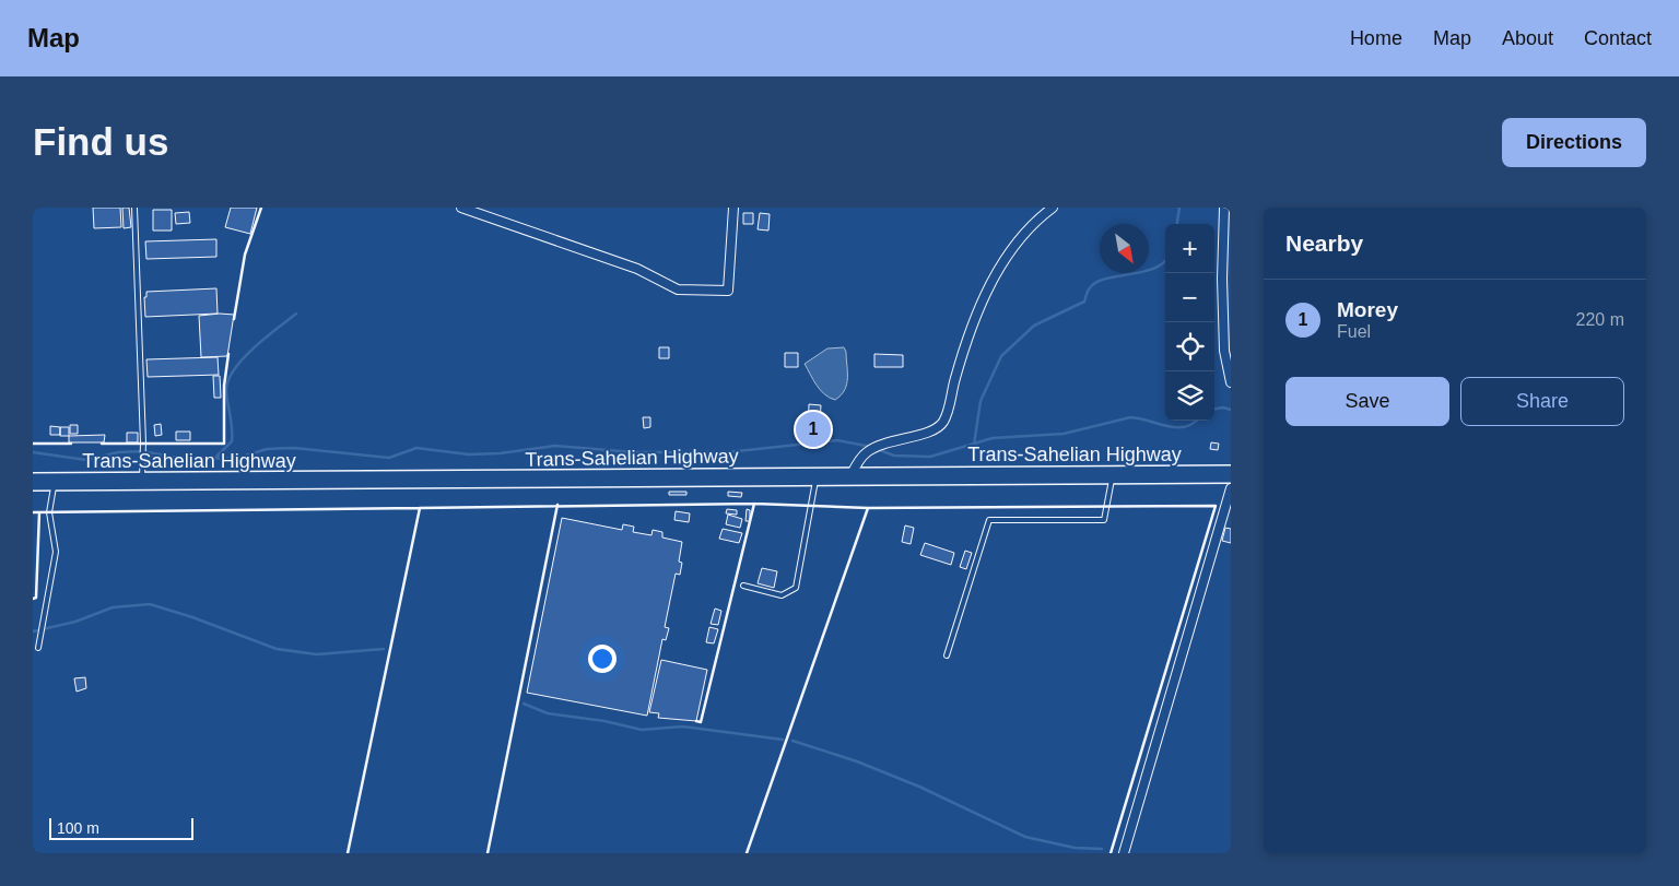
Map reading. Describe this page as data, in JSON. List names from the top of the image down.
{
  "streets": {
    "highway": ["Trans-Sahelian Highway"]
  },
  "scale_bar": "100 m",
  "north": "bottom right",
  "page": {
    "header": "Map",
    "nav": [
      "Home",
      "Map",
      "About",
      "Contact"
    ],
    "buttons": [
      "Directions",
      ["Save", "Share"]
    ],
    "title": "Find us",
    "heading": "Nearby",
    "map_buttons": ["+", "−"],
    "list": [
      {
        "mark": "1",
        "name": "Morey",
        "note": "Fuel",
        "value": "220 m"
      }
    ],
    "pins": "1",
    "scale": "100 m"
  }
}
